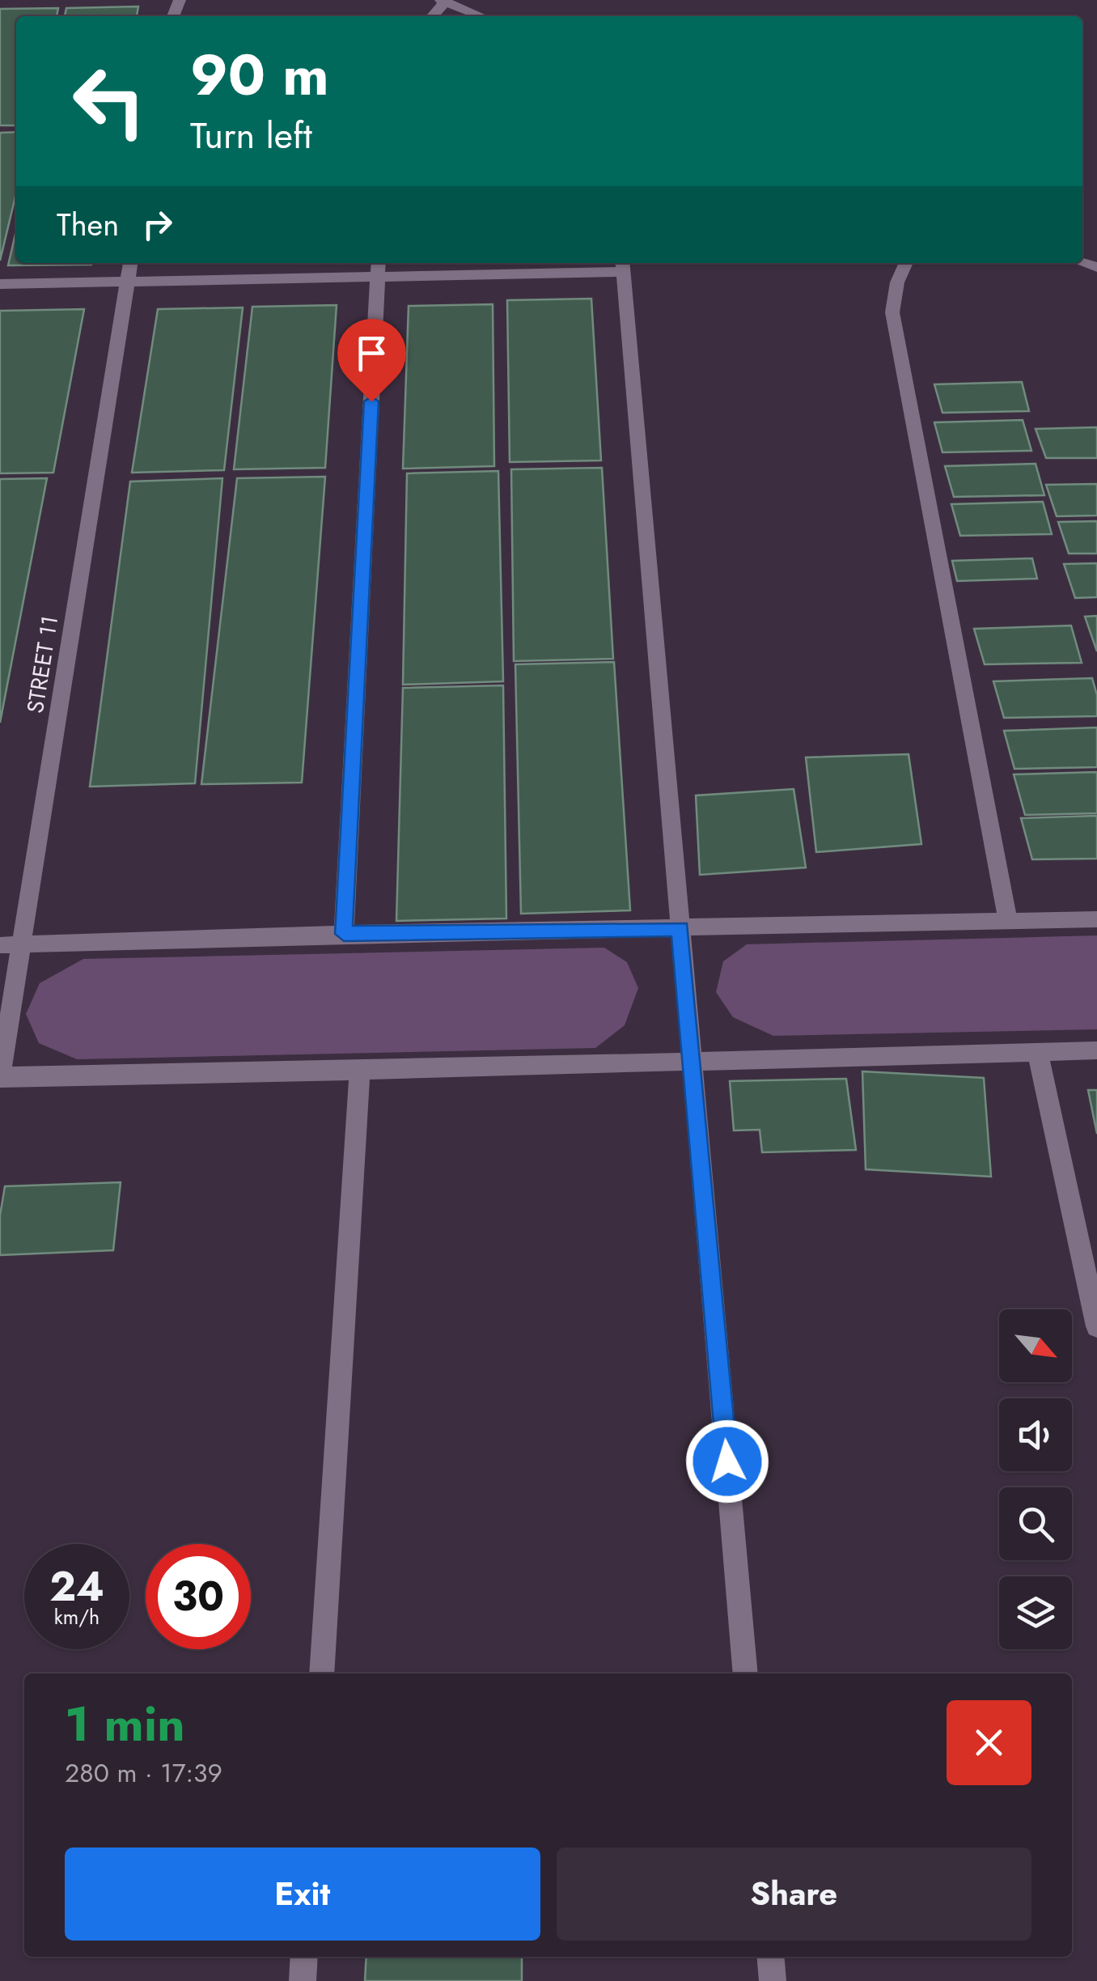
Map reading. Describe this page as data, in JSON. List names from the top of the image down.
{
  "streets": {
    "street": ["STREET 11"]
  },
  "north": "bottom right",
  "page": {
    "turn": ["90 m", "Turn left"],
    "then": "Then",
    "speed": "24 km/h",
    "limit": "30",
    "heading": ["1 min", "280 m · 17:39"],
    "buttons": ["Exit", "Share"]
  }
}
